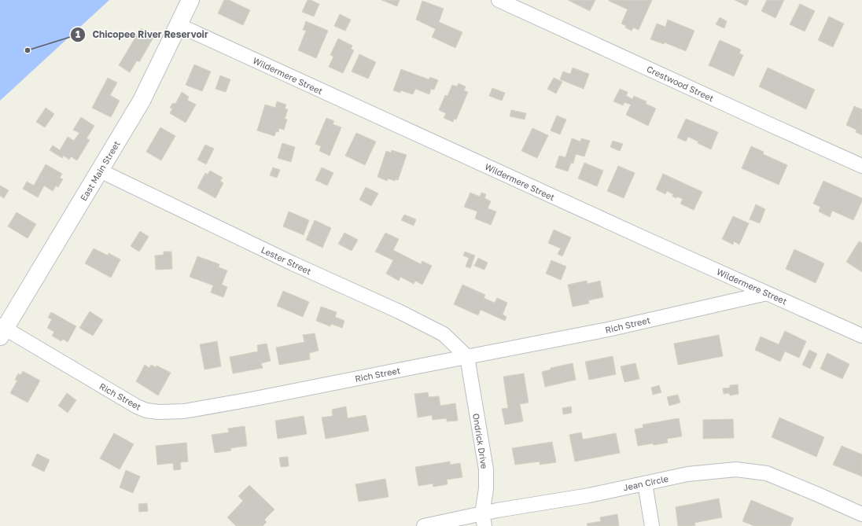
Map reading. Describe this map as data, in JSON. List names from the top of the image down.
{
  "streets": {
    "main road": ["East Main Street"],
    "street": [
      "Wildermere Street",
      "Crestwood Street",
      "Lester Street",
      "Rich Street",
      "Ondrick Drive",
      "Jean Circle"
    ]
  },
  "crossings": [
    ["Wildermere Street", "East Main Street"],
    ["Wildermere Street", "Rich Street"],
    ["East Main Street", "Lester Street"],
    ["East Main Street", "Rich Street"],
    ["Lester Street", "Rich Street"],
    ["Lester Street", "Ondrick Drive"],
    ["Rich Street", "Ondrick Drive"],
    ["Ondrick Drive", "Jean Circle"]
  ],
  "places": ["Chicopee River Reservoir"]
}
